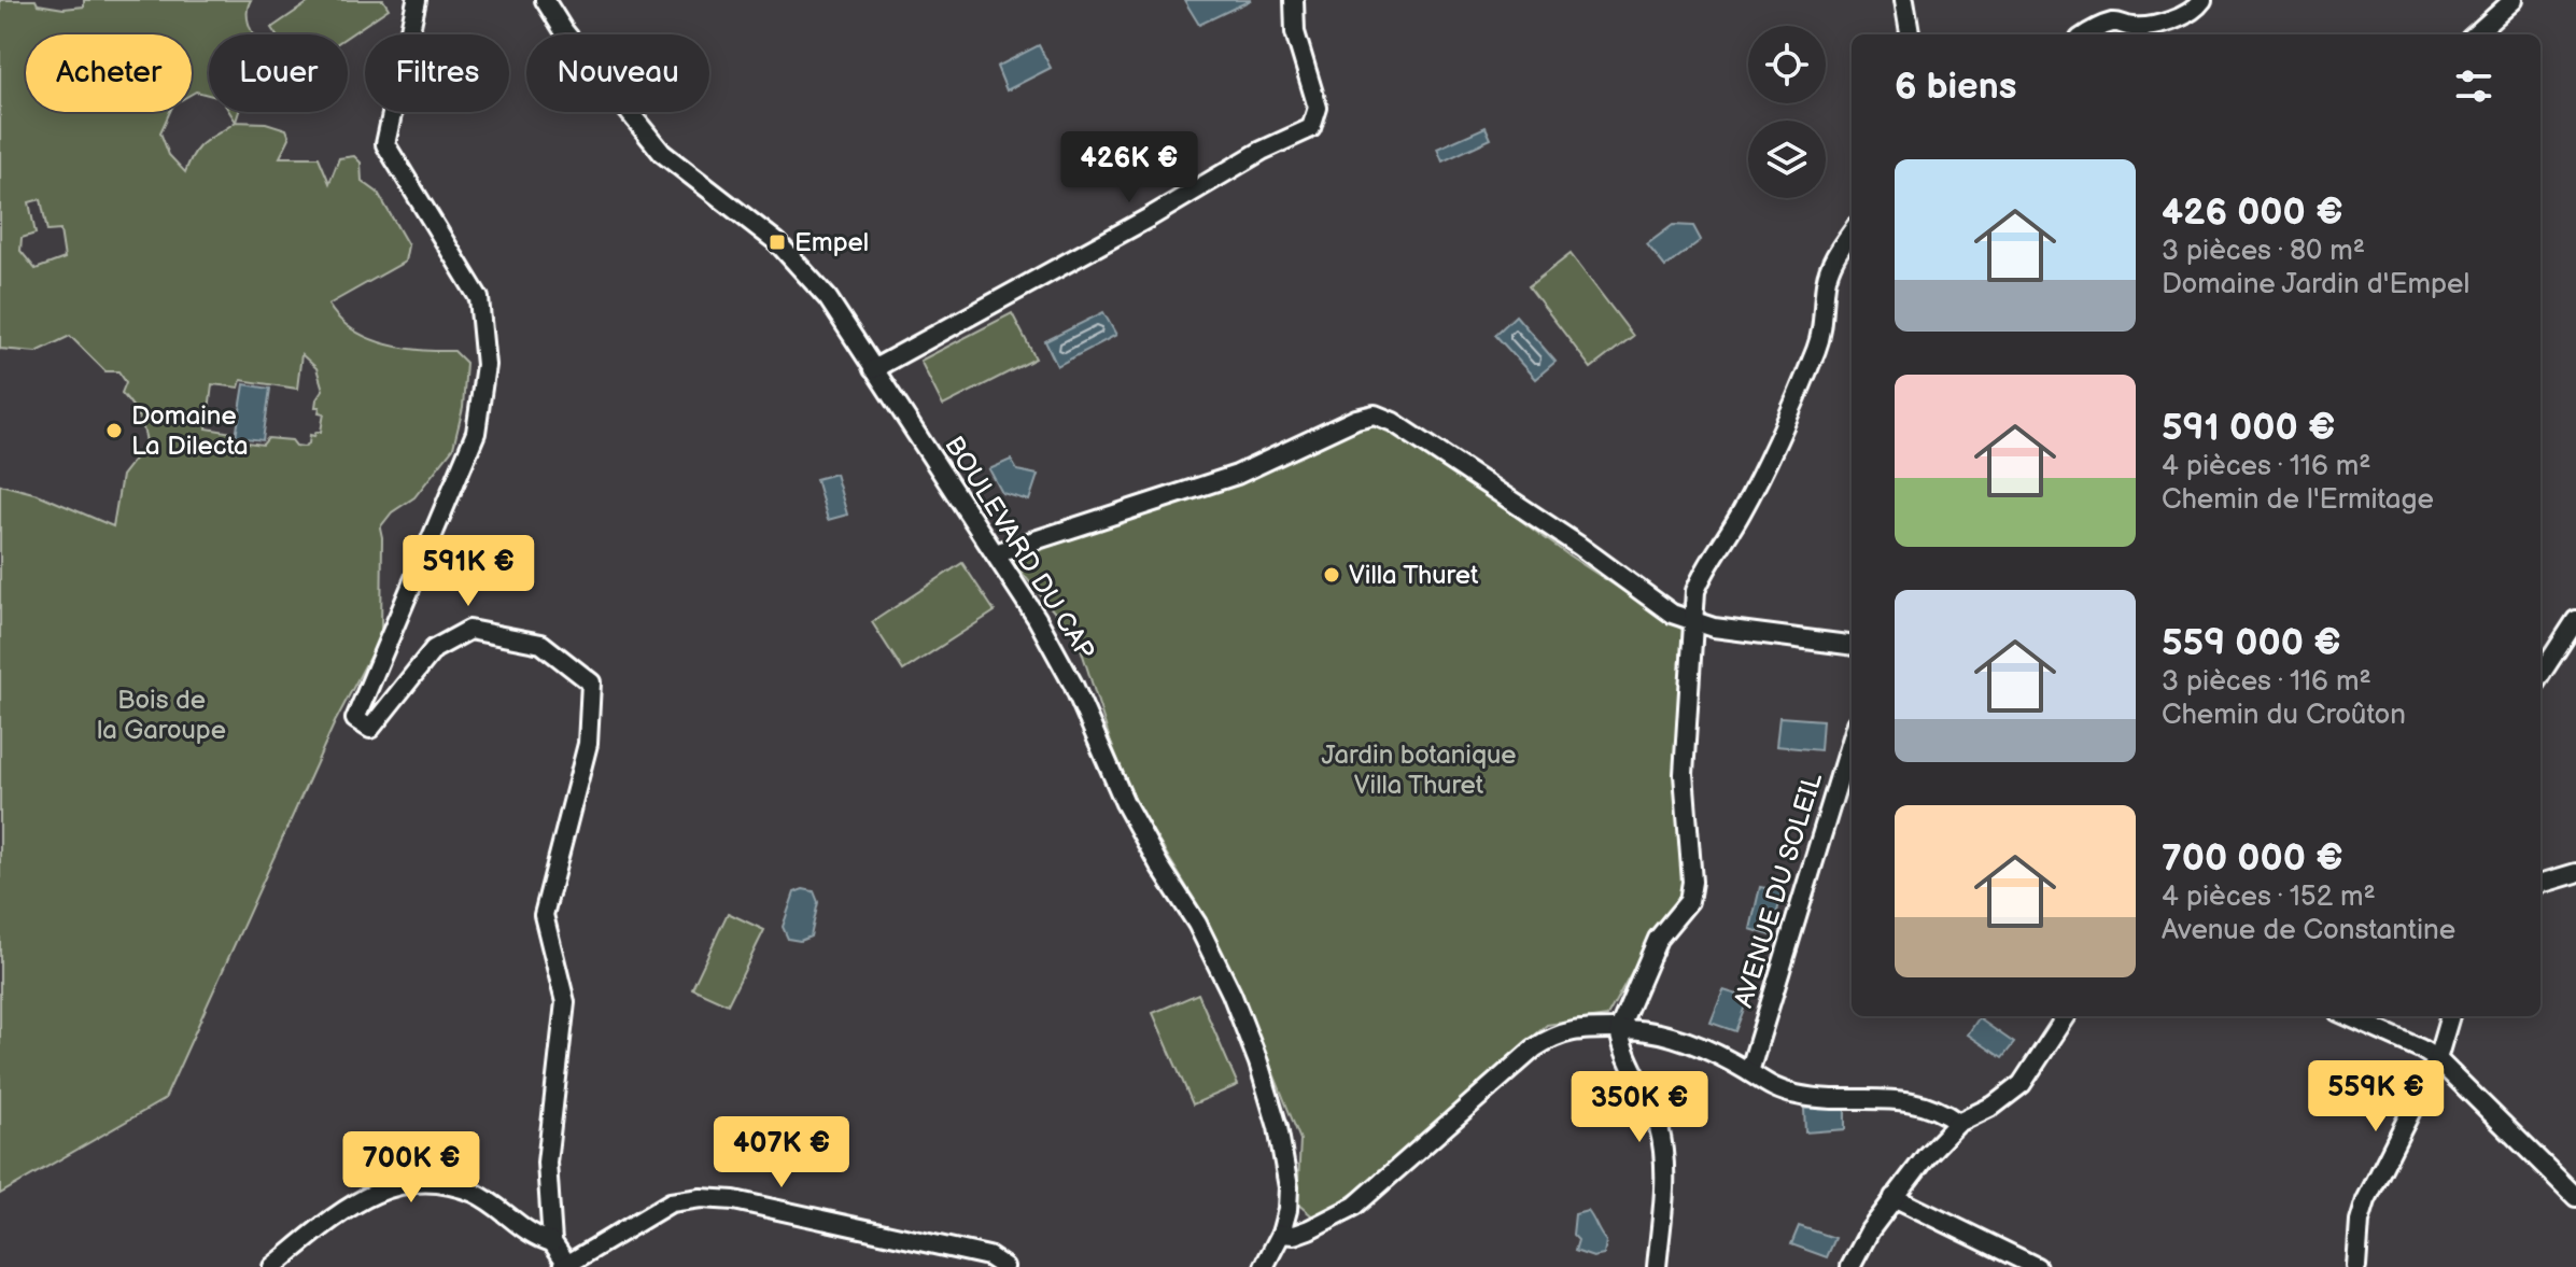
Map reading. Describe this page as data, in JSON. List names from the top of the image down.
{
  "streets": {
    "street": ["BOULEVARD DU CAP", "AVENUE DU SOLEIL"]
  },
  "parks": ["Bois de la Garoupe", "Jardin botanique Villa Thuret"],
  "places": {
    "transit": ["Empel"],
    "other": ["Domaine La Dilecta", "Villa Thuret"]
  },
  "page": {
    "chip": [
      "Acheter",
      "Louer",
      "Filtres",
      "Nouveau"
    ],
    "heading": "6 biens",
    "price": [
      "426K €",
      "591K €",
      "559K €",
      "350K €",
      "407K €",
      "700K €"
    ],
    "list": [
      {
        "name": "426 000 €",
        "note": "3 pièces · 80 m² · Domaine Jardin d'Empel"
      },
      {
        "name": "591 000 €",
        "note": "4 pièces · 116 m² · Chemin de l'Ermitage"
      },
      {
        "name": "559 000 €",
        "note": "3 pièces · 116 m² · Chemin du Croûton"
      },
      {
        "name": "700 000 €",
        "note": "4 pièces · 152 m² · Avenue de Constantine"
      }
    ]
  }
}
